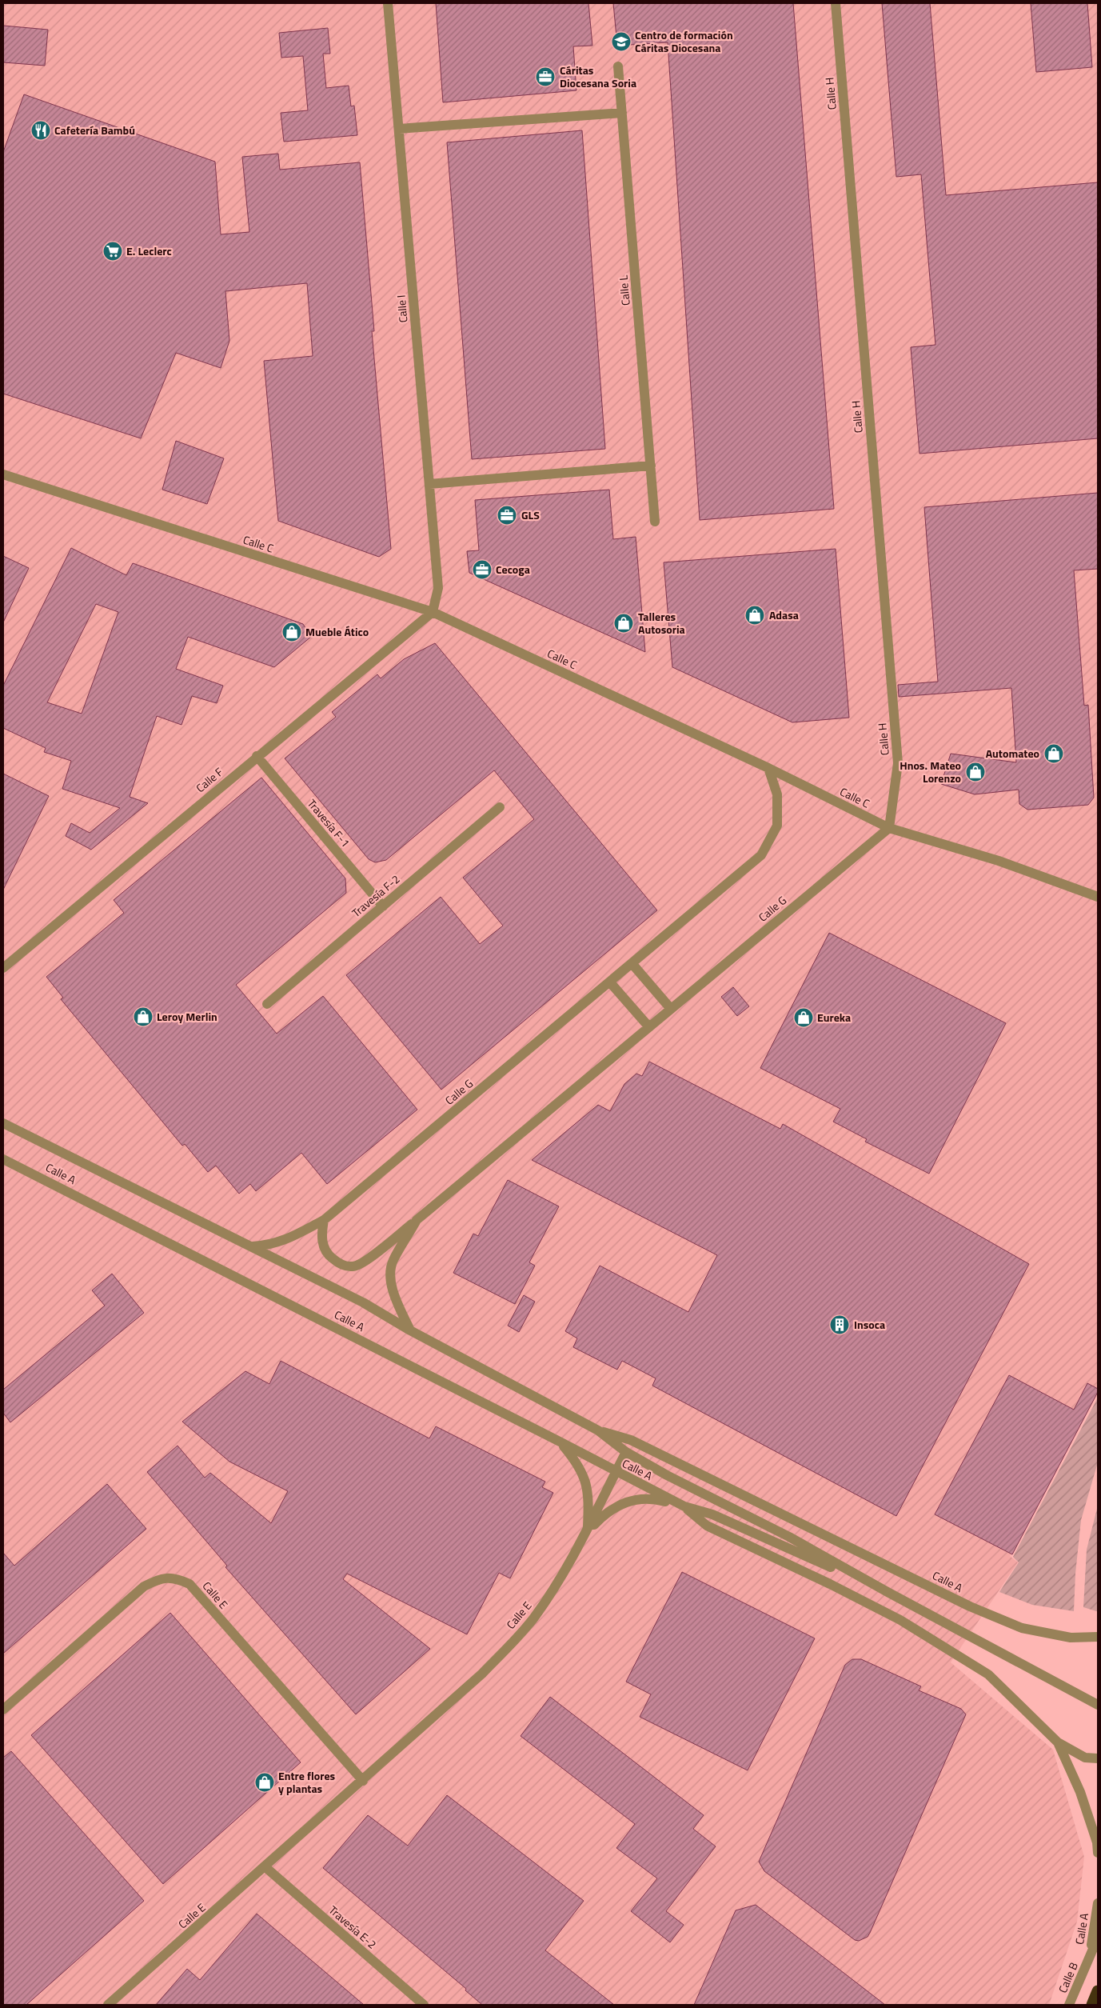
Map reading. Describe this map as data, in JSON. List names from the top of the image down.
{
  "streets": {
    "street": [
      "Calle H",
      "Calle L",
      "Calle I",
      "Calle C",
      "Calle F",
      "Travesía F-1",
      "Travesía F-2",
      "Calle G",
      "Calle A",
      "Calle E",
      "Travesía E-2",
      "Calle B"
    ]
  },
  "crossings": [
    ["Calle H", "Calle C"],
    ["Calle H", "Calle G"],
    ["Calle I", "Calle C"],
    ["Calle I", "Calle F"],
    ["Calle C", "Calle F"],
    ["Calle C", "Calle G"],
    ["Calle F", "Travesía F-1"],
    ["Travesía F-1", "Travesía F-2"],
    ["Calle G", "Calle A"],
    ["Calle A", "Calle E"],
    ["Calle A", "Calle B"],
    ["Calle E", "Travesía E-2"]
  ],
  "places": {
    "school or university": ["Centro de formación Cáritas Diocesana"],
    "office": ["Cáritas Diocesana Soria", "GLS", "Cecoga"],
    "restaurant": ["Cafetería Bambú"],
    "supermarket": ["E. Leclerc"],
    "shop": [
      "Adasa",
      "Talleres Autosoria",
      "Mueble Ático",
      "Automateo",
      "Hnos. Mateo Lorenzo",
      "Leroy Merlin",
      "Eureka",
      "Entre flores y plantas"
    ],
    "building": ["Insoca"]
  }
}
